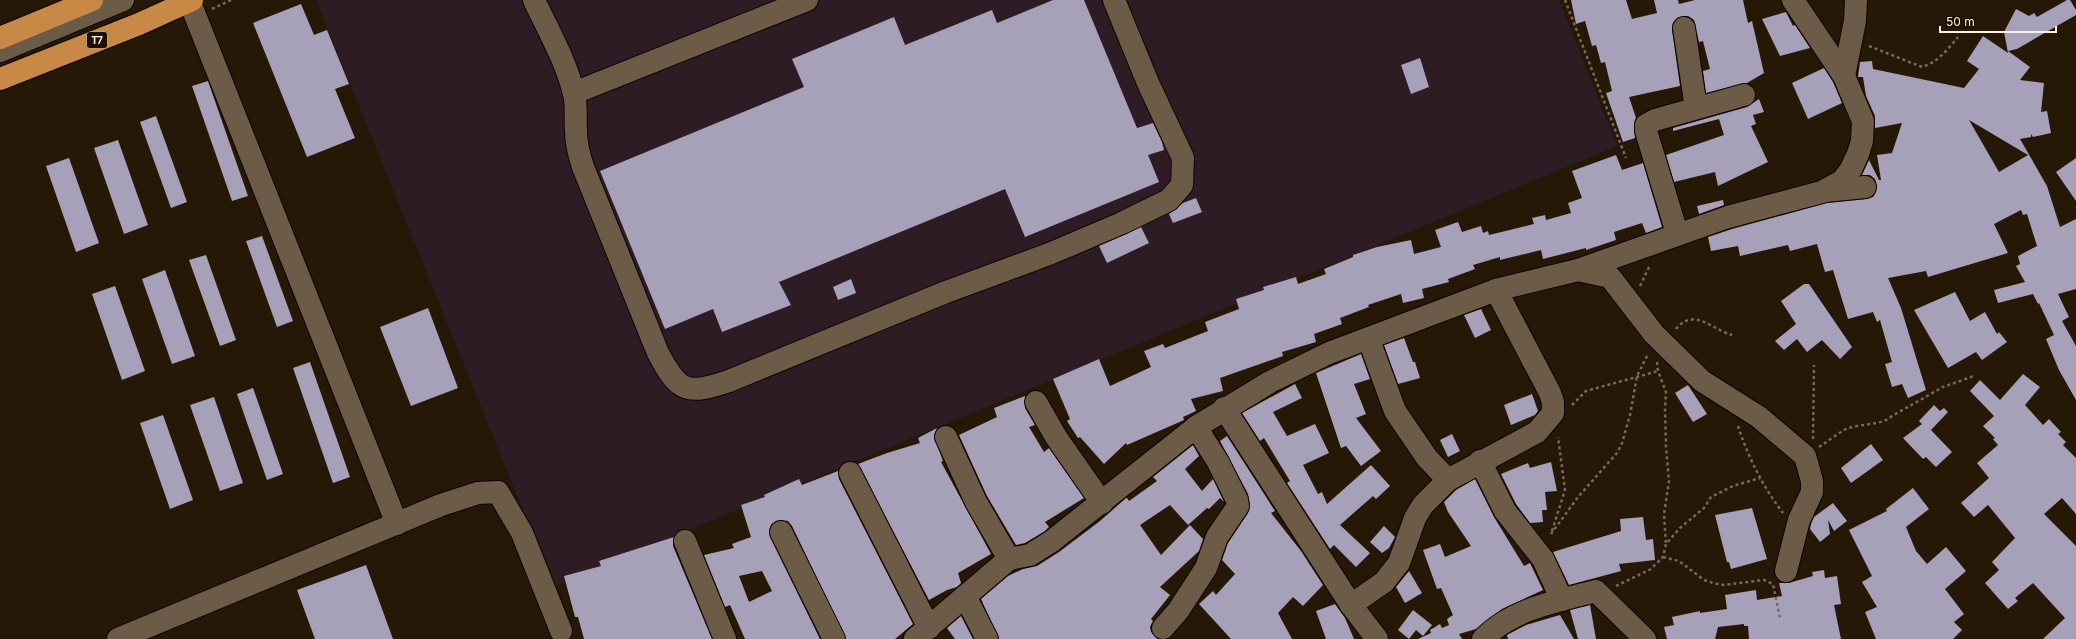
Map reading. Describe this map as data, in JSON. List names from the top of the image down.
{
  "streets": {
    "highway": ["T7"]
  },
  "scale_bar": "50 m"
}
